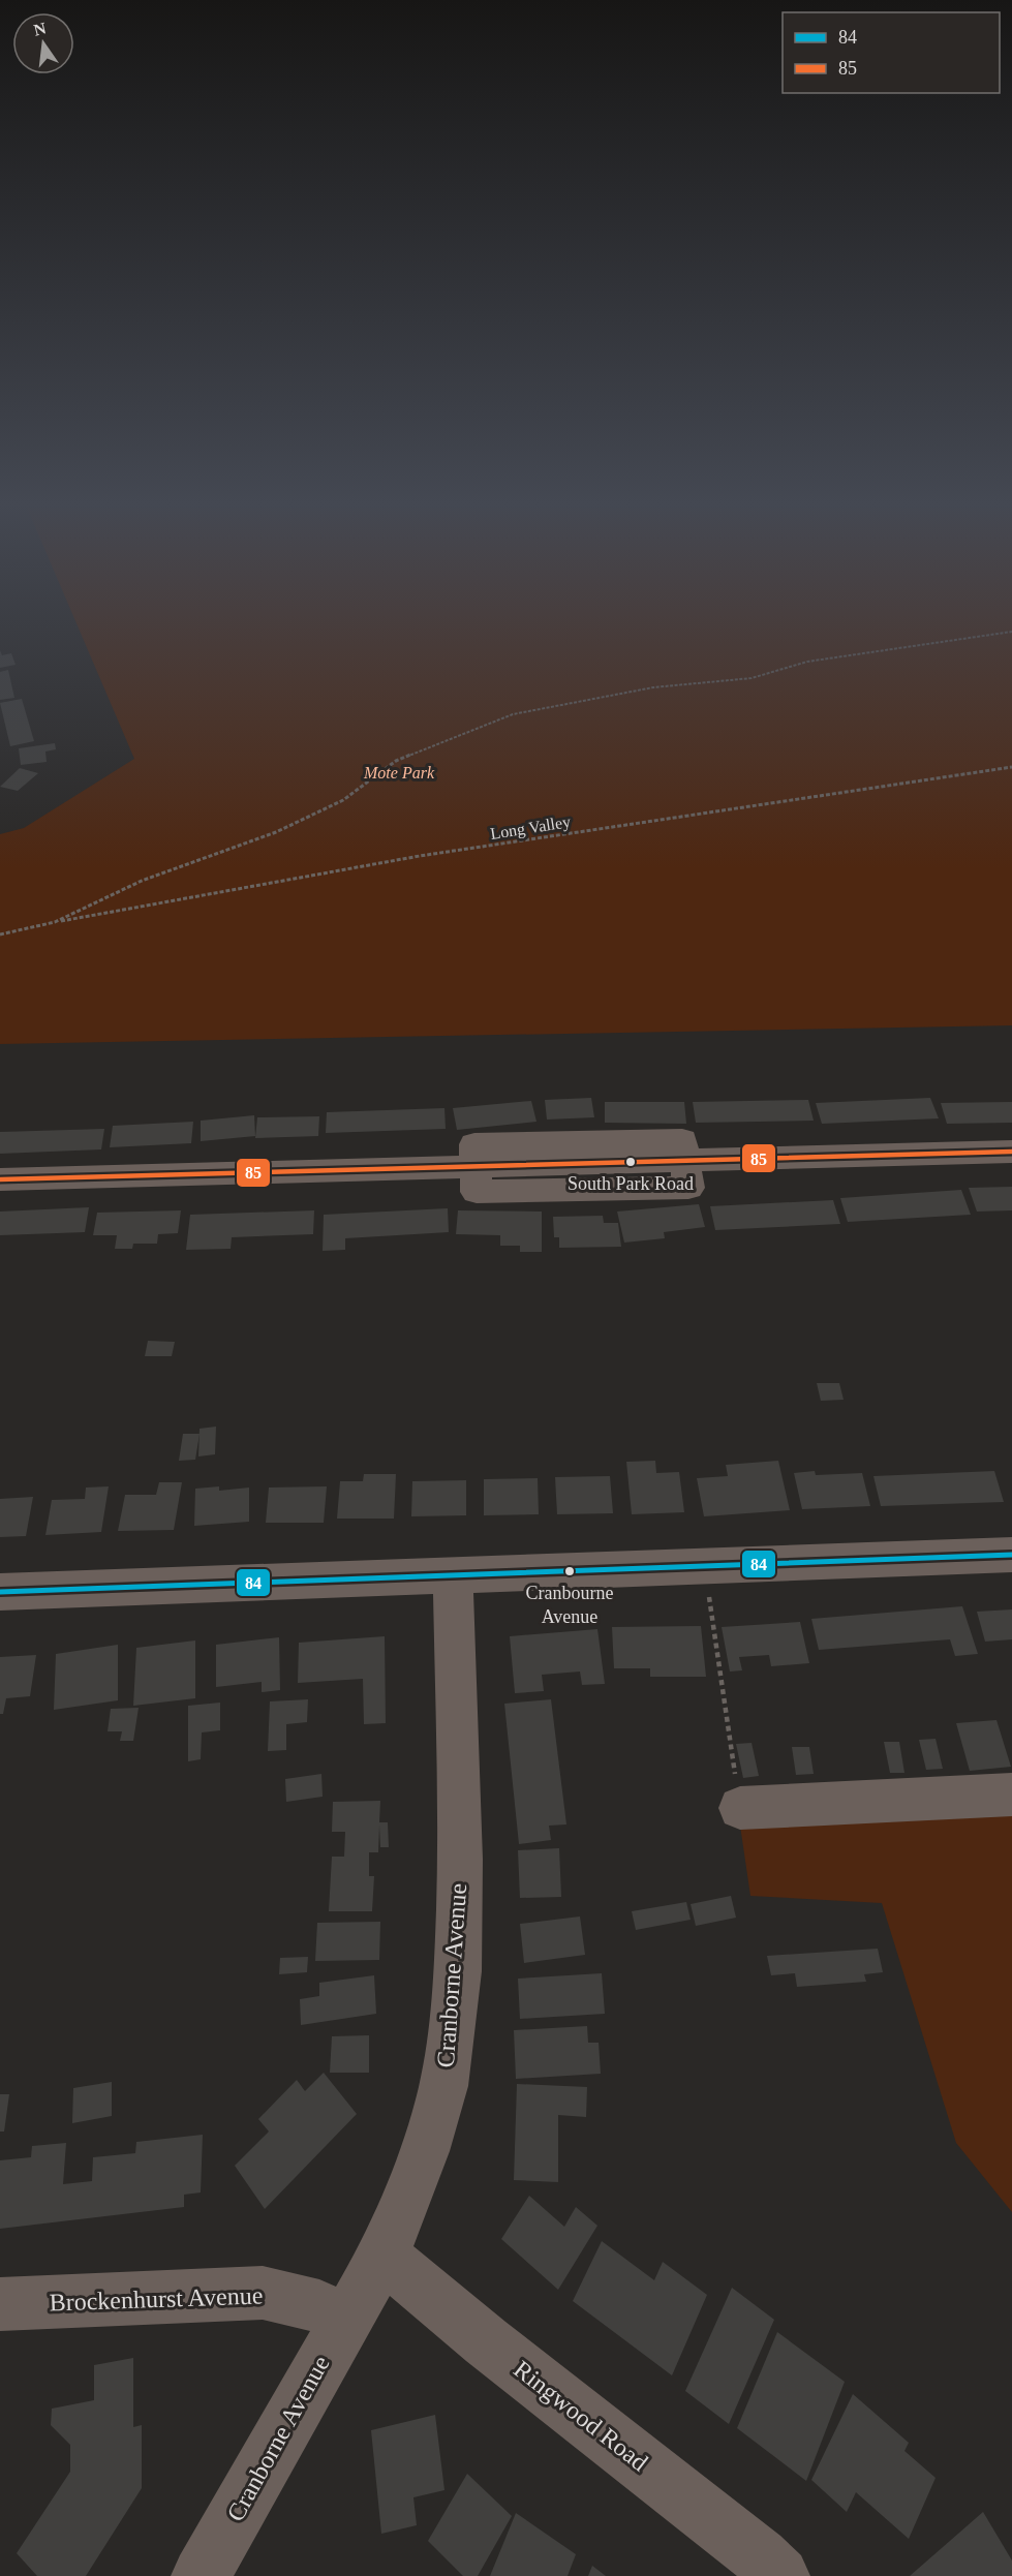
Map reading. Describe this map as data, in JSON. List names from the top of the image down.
{
  "streets": {
    "street": ["Cranborne Avenue", "Brockenhurst Avenue", "Ringwood Road"],
    "path": ["Long Valley"]
  },
  "crossings": [
    ["Cranborne Avenue", "Brockenhurst Avenue"],
    ["Cranborne Avenue", "Ringwood Road"]
  ],
  "parks": ["Mote Park"],
  "places": ["South Park Road", "Cranbourne Avenue"],
  "lines": ["transit line 85", "transit line 84"],
  "legend": ["84", "85"],
  "north": "top"
}
